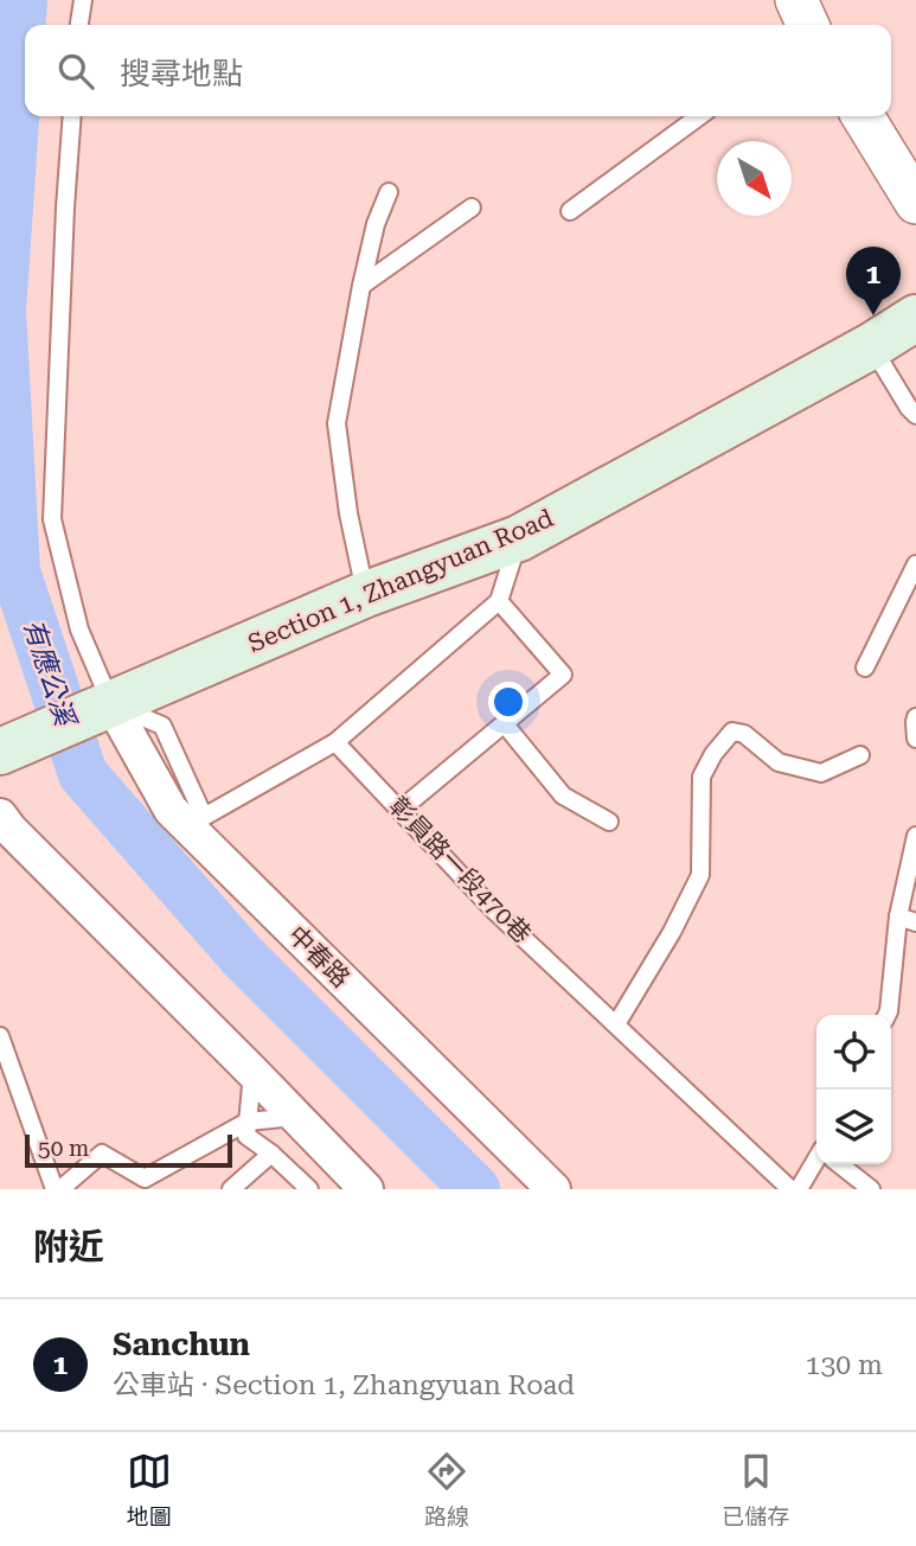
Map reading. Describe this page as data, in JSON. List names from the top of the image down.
{
  "streets": {
    "main road": ["Section 1, Zhangyuan Road"],
    "street": ["中春路"],
    "lane": ["彰員路一段470巷"]
  },
  "crossings": [
    ["Section 1, Zhangyuan Road", "中春路"]
  ],
  "water": ["有應公溪"],
  "scale_bar": "50 m",
  "north": "bottom right",
  "page": {
    "search": "搜尋地點",
    "pins": "1",
    "scale": "50 m",
    "heading": "附近",
    "list": [
      {
        "mark": "1",
        "name": "Sanchun",
        "note": "公車站 · Section 1, Zhangyuan Road",
        "value": "130 m"
      }
    ],
    "nav": ["地圖", "路線", "已儲存"]
  }
}
